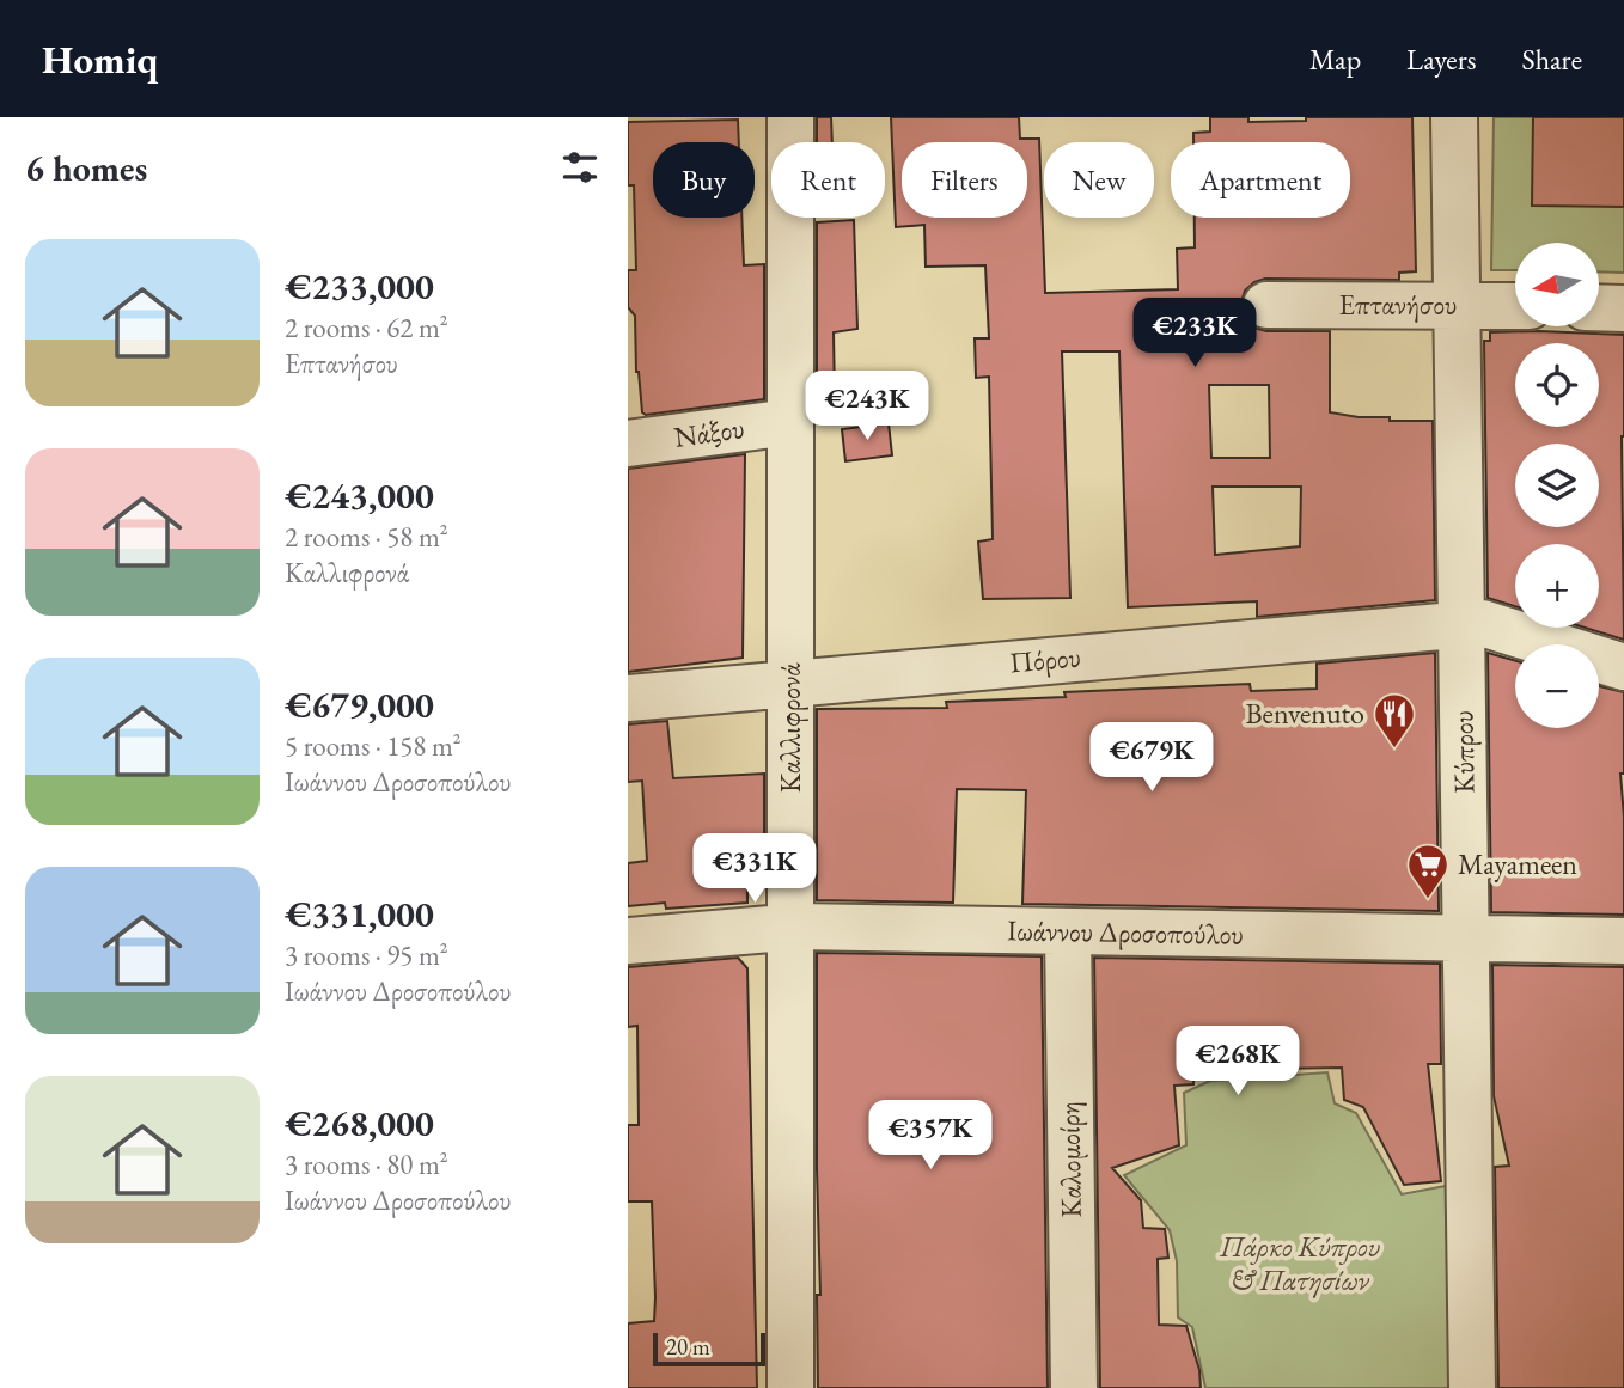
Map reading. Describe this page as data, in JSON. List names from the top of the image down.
{
  "streets": {
    "street": [
      "Επτανήσου",
      "Νάξου",
      "Πόρου",
      "Καλλιφρονά",
      "Κύπρου",
      "Ιωάννου Δροσοπούλου",
      "Καλομοίρη"
    ]
  },
  "crossings": [
    ["Επτανήσου", "Κύπρου"],
    ["Νάξου", "Καλλιφρονά"],
    ["Πόρου", "Καλλιφρονά"],
    ["Πόρου", "Κύπρου"],
    ["Καλλιφρονά", "Ιωάννου Δροσοπούλου"],
    ["Κύπρου", "Ιωάννου Δροσοπούλου"],
    ["Ιωάννου Δροσοπούλου", "Καλομοίρη"]
  ],
  "parks": ["Πάρκο Κύπρου & Πατησίων"],
  "places": {
    "restaurant": ["Benvenuto"],
    "supermarket": ["Mayameen"]
  },
  "scale_bar": "20 m",
  "north": "left",
  "page": {
    "header": "Homiq",
    "nav": ["Map", "Layers", "Share"],
    "heading": "6 homes",
    "chip": [
      "Buy",
      "Rent",
      "Filters",
      "New",
      "Apartment"
    ],
    "list": [
      {
        "name": "€233,000",
        "note": "2 rooms · 62 m² · Επτανήσου"
      },
      {
        "name": "€243,000",
        "note": "2 rooms · 58 m² · Καλλιφρονά"
      },
      {
        "name": "€679,000",
        "note": "5 rooms · 158 m² · Ιωάννου Δροσοπούλου"
      },
      {
        "name": "€331,000",
        "note": "3 rooms · 95 m² · Ιωάννου Δροσοπούλου"
      },
      {
        "name": "€268,000",
        "note": "3 rooms · 80 m² · Ιωάννου Δροσοπούλου"
      }
    ],
    "map_buttons": ["+", "−"],
    "price": [
      "€233K",
      "€243K",
      "€679K",
      "€331K",
      "€268K",
      "€357K"
    ],
    "scale": "20 m"
  }
}
